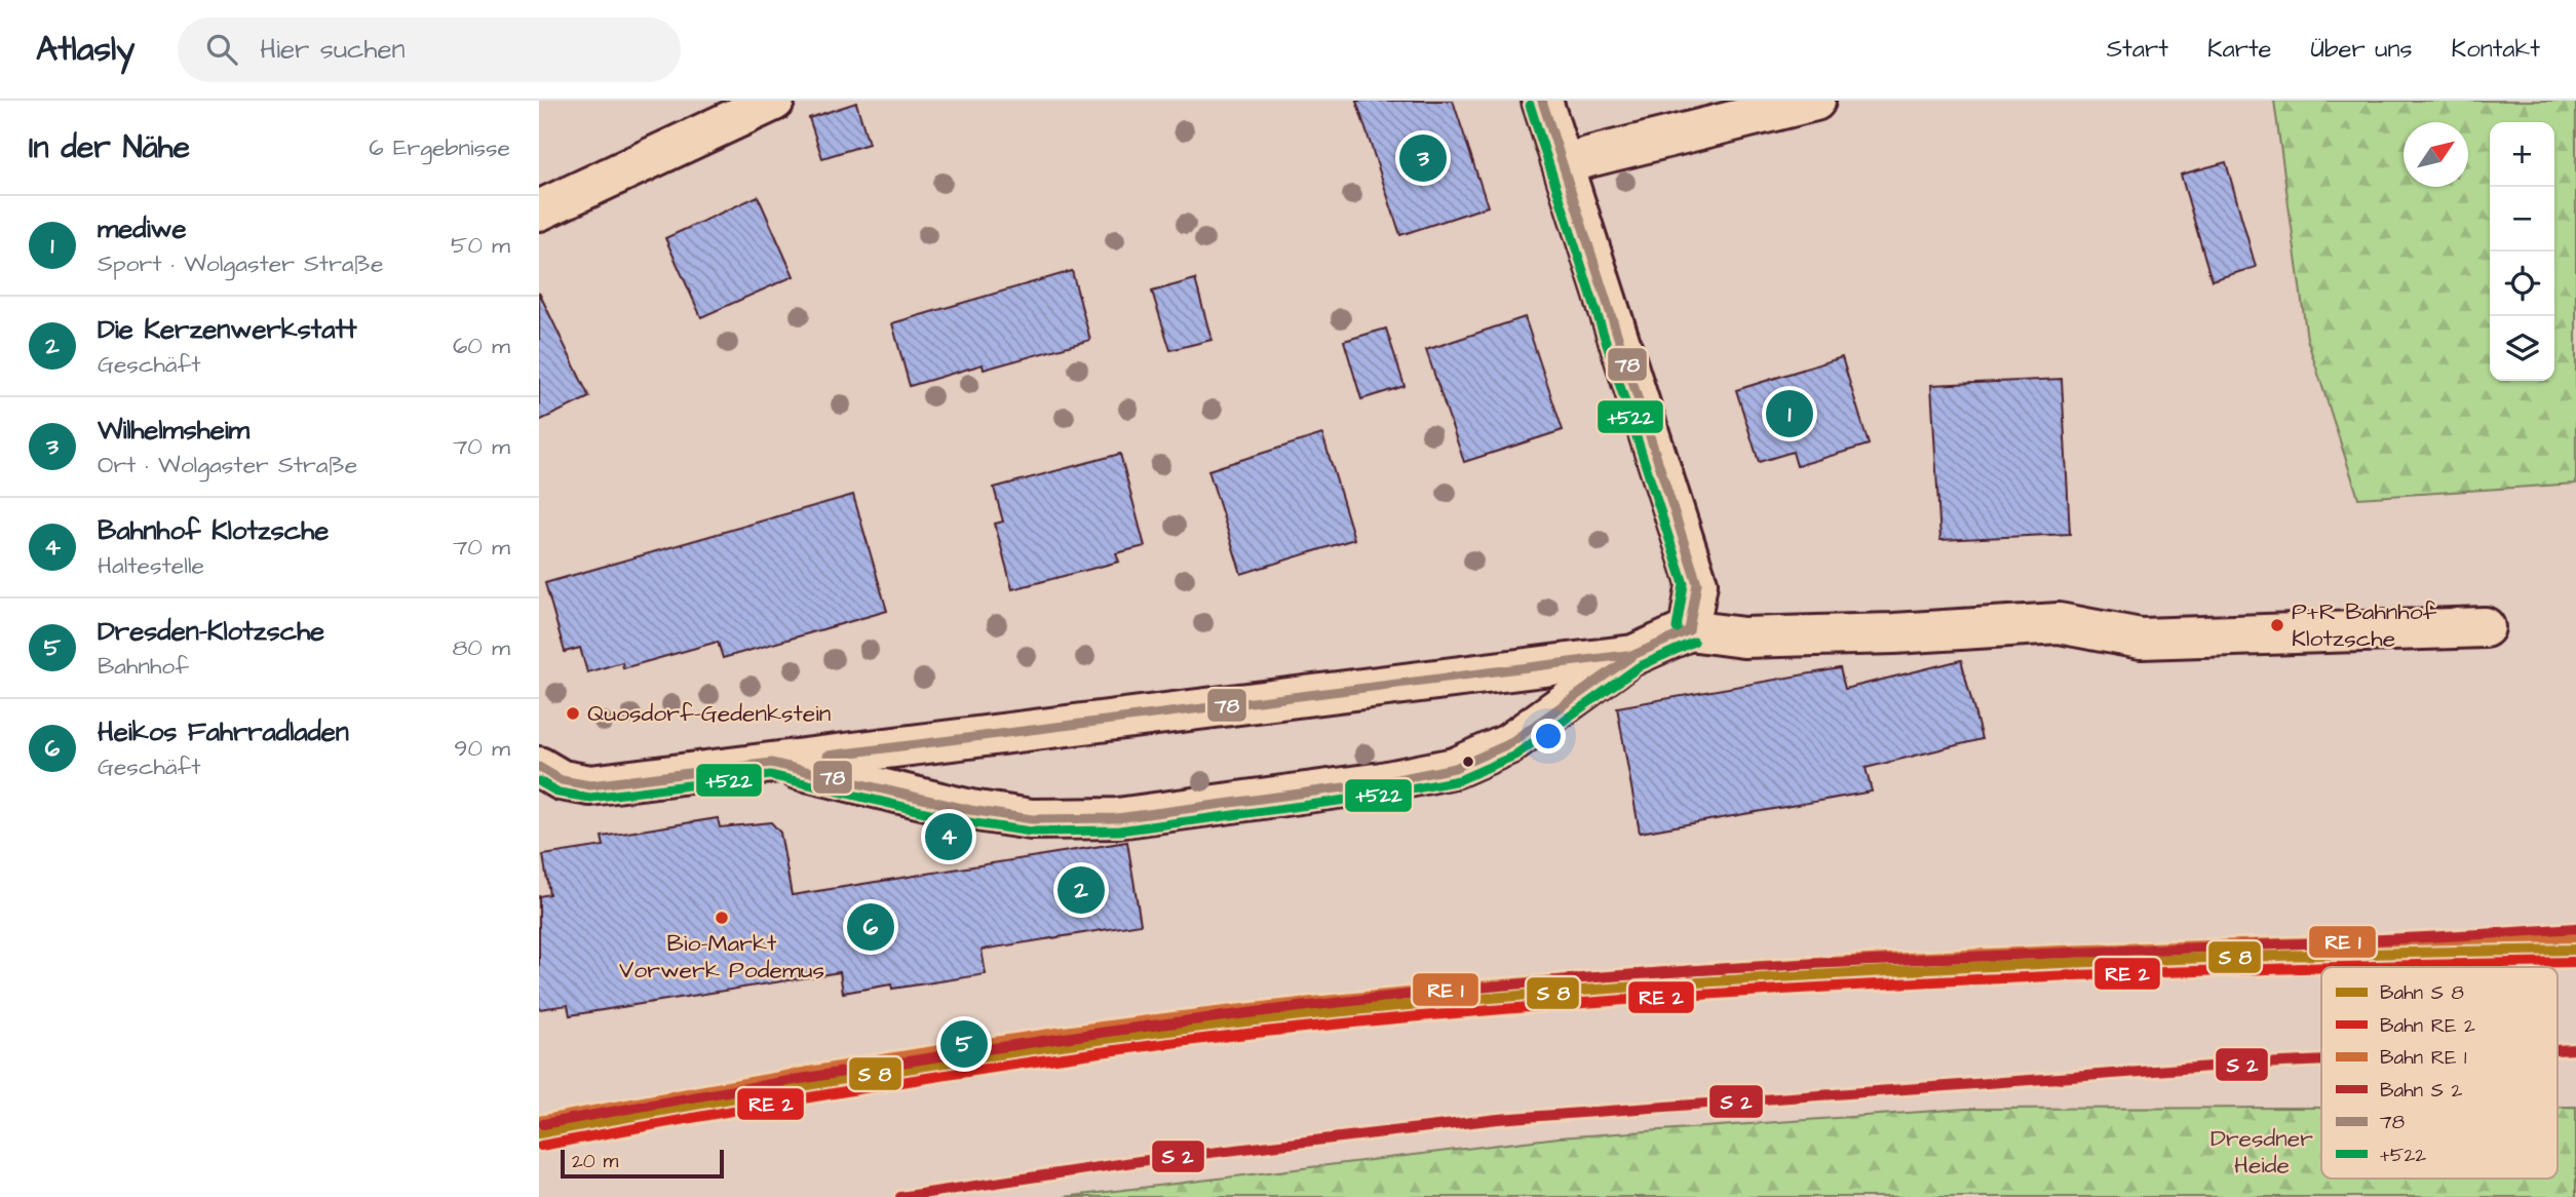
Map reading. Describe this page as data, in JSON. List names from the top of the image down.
{
  "parks": ["Dresdner Heide"],
  "places": ["P+R Bahnhof Klotzsche", "Quosdorf-Gedenkstein", "Bio-Markt Vorwerk Podemus"],
  "lines": ["transit line 78", "transit line +522"],
  "legend": [
    "Bahn S 8",
    "Bahn RE 2",
    "Bahn RE 1",
    "Bahn S 2",
    "78",
    "+522"
  ],
  "scale_bar": "20 m",
  "north": "top right",
  "page": {
    "header": "Atlasly",
    "search": "Hier suchen",
    "nav": [
      "Start",
      "Karte",
      "Über uns",
      "Kontakt"
    ],
    "heading": ["In der Nähe", "6 Ergebnisse"],
    "map_buttons": ["+", "−"],
    "pins": [
      "3",
      "1",
      "4",
      "2",
      "6",
      "5"
    ],
    "list": [
      {
        "mark": "1",
        "name": "mediwe",
        "note": "Sport · Wolgaster Straße",
        "value": "50 m"
      },
      {
        "mark": "2",
        "name": "Die Kerzenwerkstatt",
        "note": "Geschäft",
        "value": "60 m"
      },
      {
        "mark": "3",
        "name": "Wilhelmsheim",
        "note": "Ort · Wolgaster Straße",
        "value": "70 m"
      },
      {
        "mark": "4",
        "name": "Bahnhof Klotzsche",
        "note": "Haltestelle",
        "value": "70 m"
      },
      {
        "mark": "5",
        "name": "Dresden-Klotzsche",
        "note": "Bahnhof",
        "value": "80 m"
      },
      {
        "mark": "6",
        "name": "Heikos Fahrradladen",
        "note": "Geschäft",
        "value": "90 m"
      }
    ],
    "scale": "20 m"
  }
}
